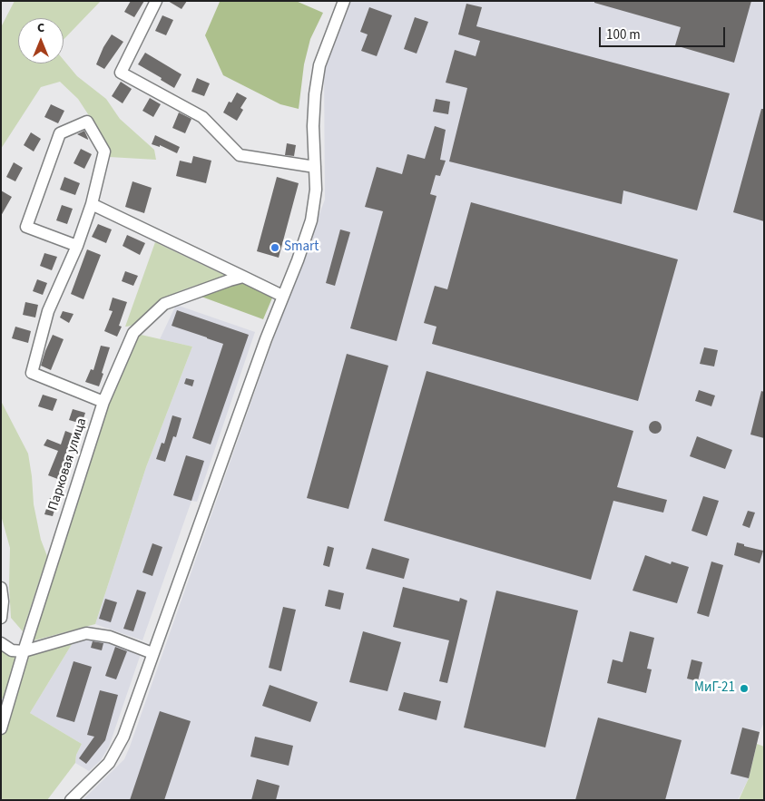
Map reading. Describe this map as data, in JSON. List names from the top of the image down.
{
  "streets": {
    "street": ["Парковая улица"]
  },
  "places": ["Smart", "МиГ-21"],
  "scale_bar": "100 m",
  "north": "top"
}
